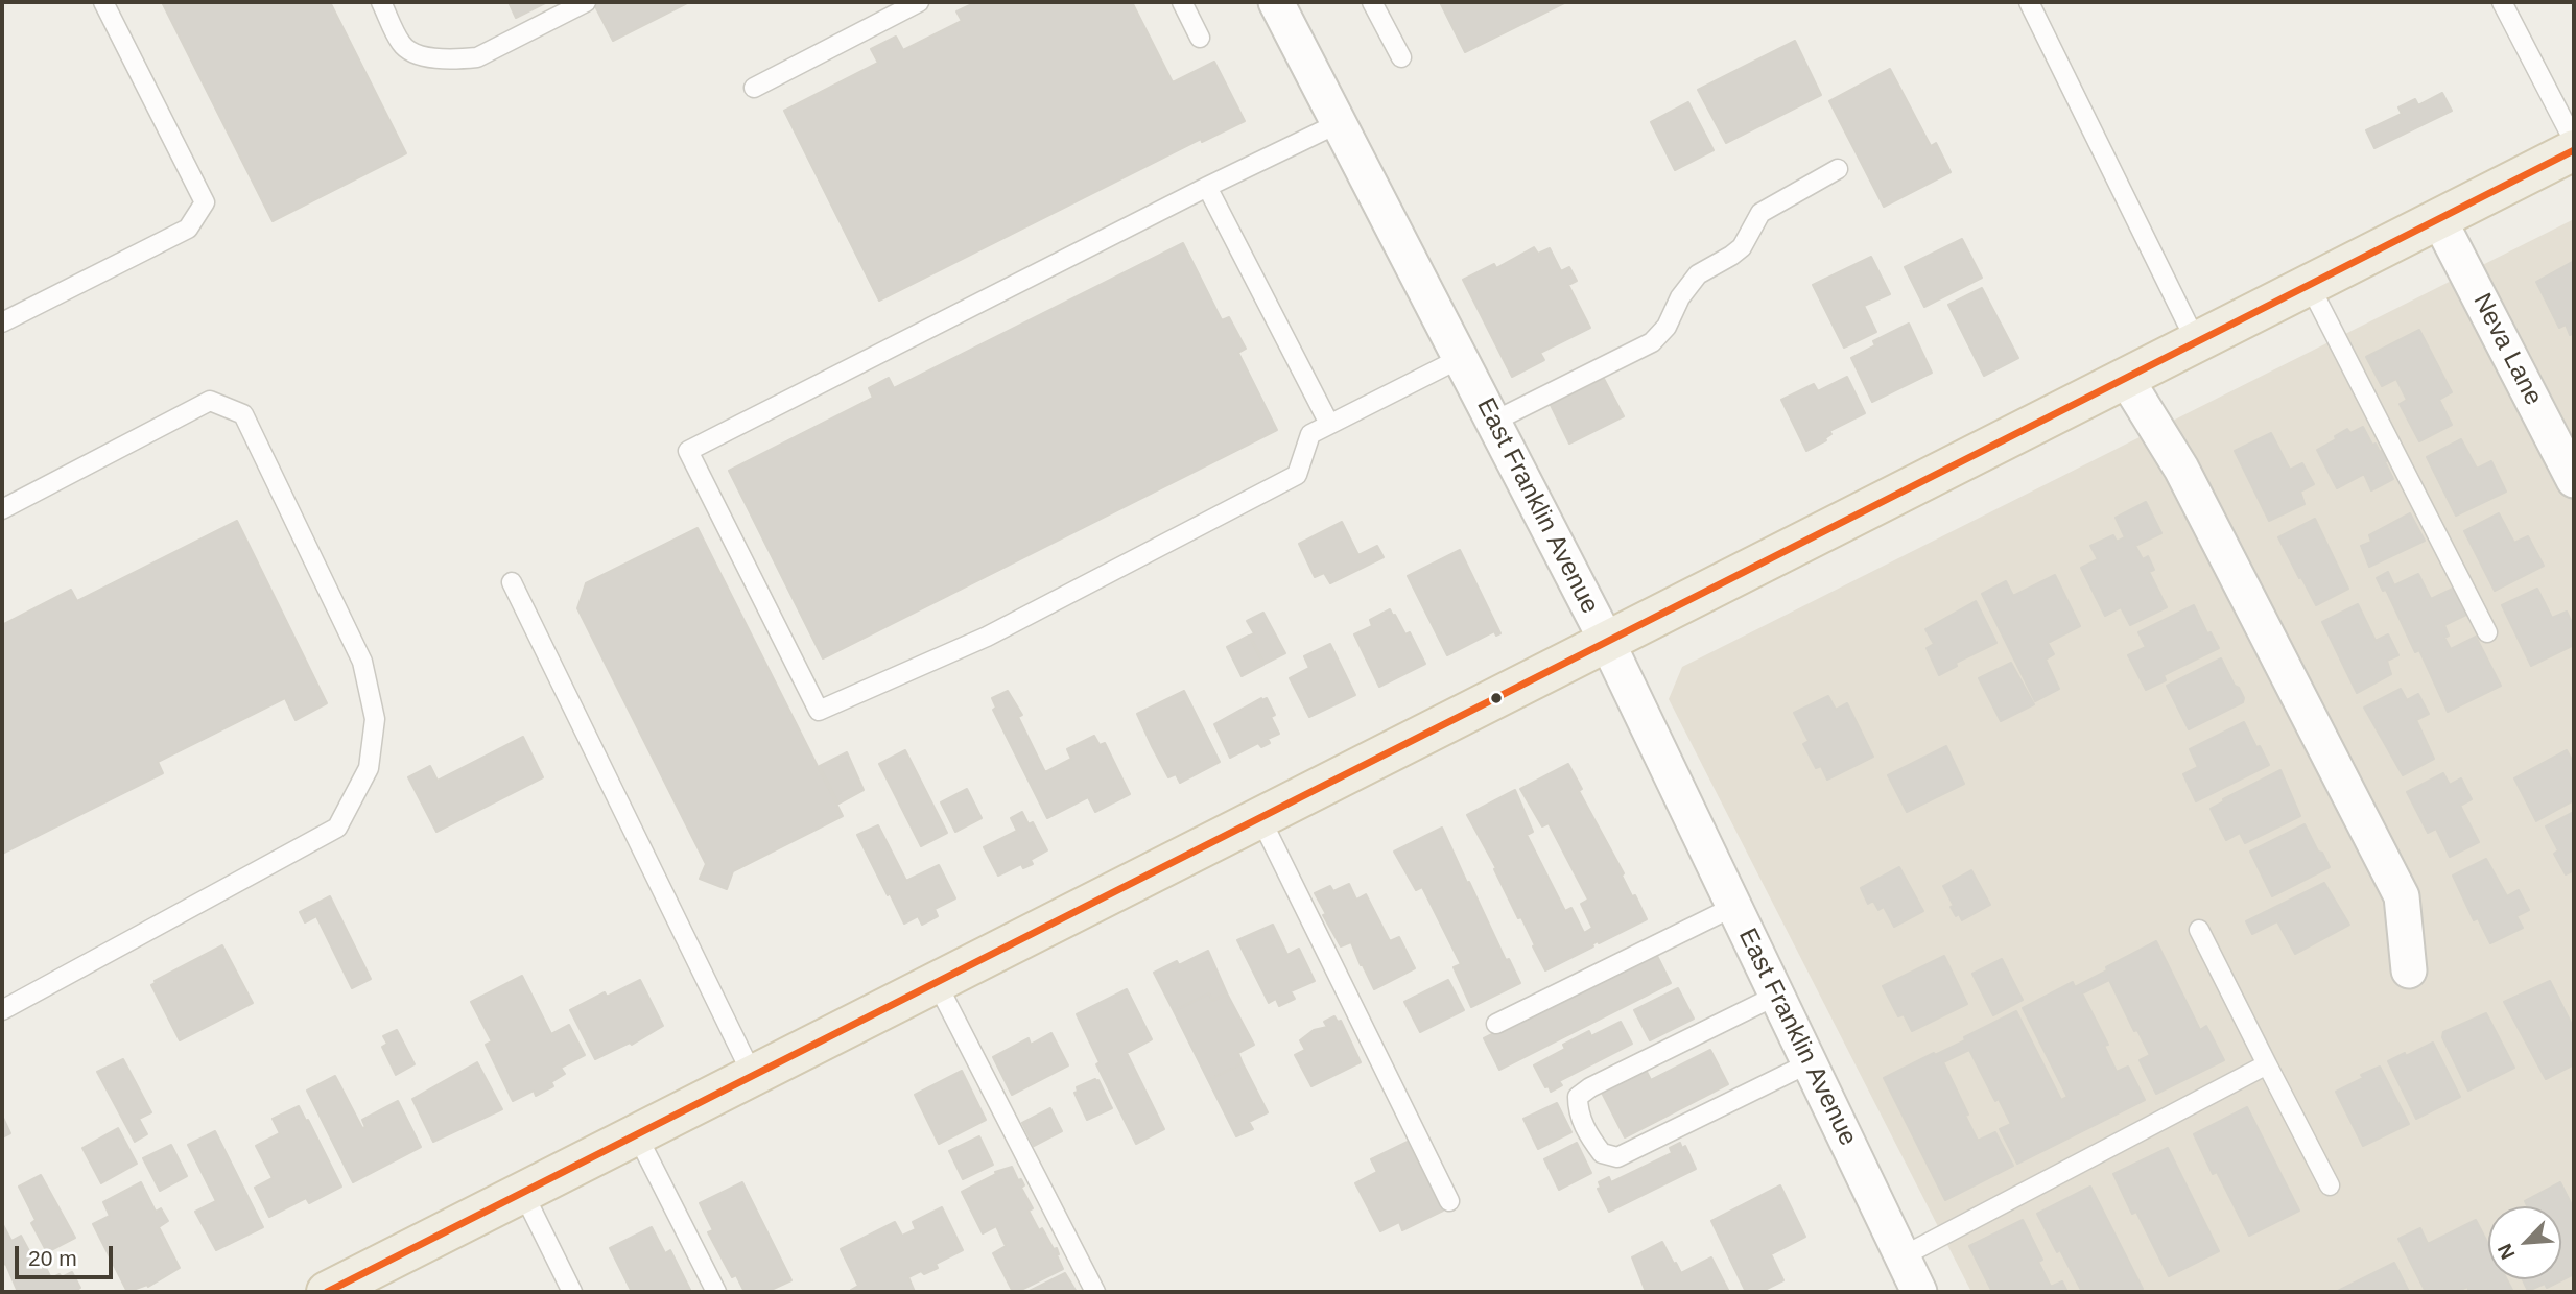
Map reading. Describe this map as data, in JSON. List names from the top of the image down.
{
  "streets": {
    "street": ["Neva Lane", "East Franklin Avenue"]
  },
  "scale_bar": "20 m",
  "north": "bottom left"
}
